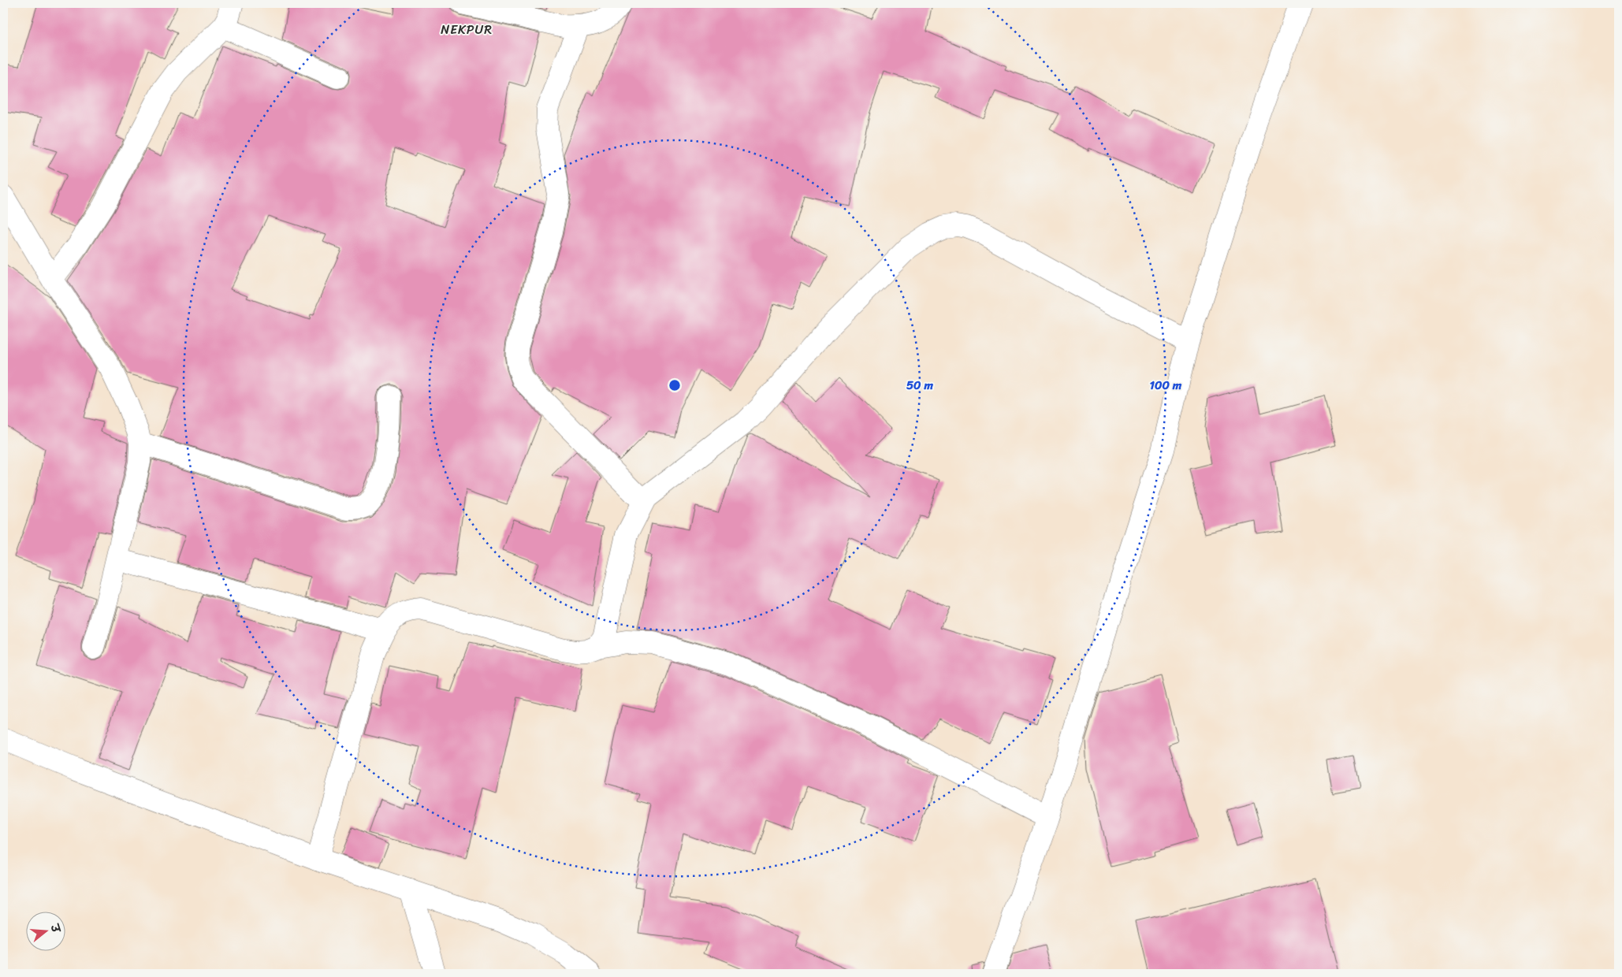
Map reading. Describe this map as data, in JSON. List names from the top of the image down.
{
  "districts": ["NEKPUR"],
  "north": "right",
  "rings": ["50 m", "100 m"]
}
